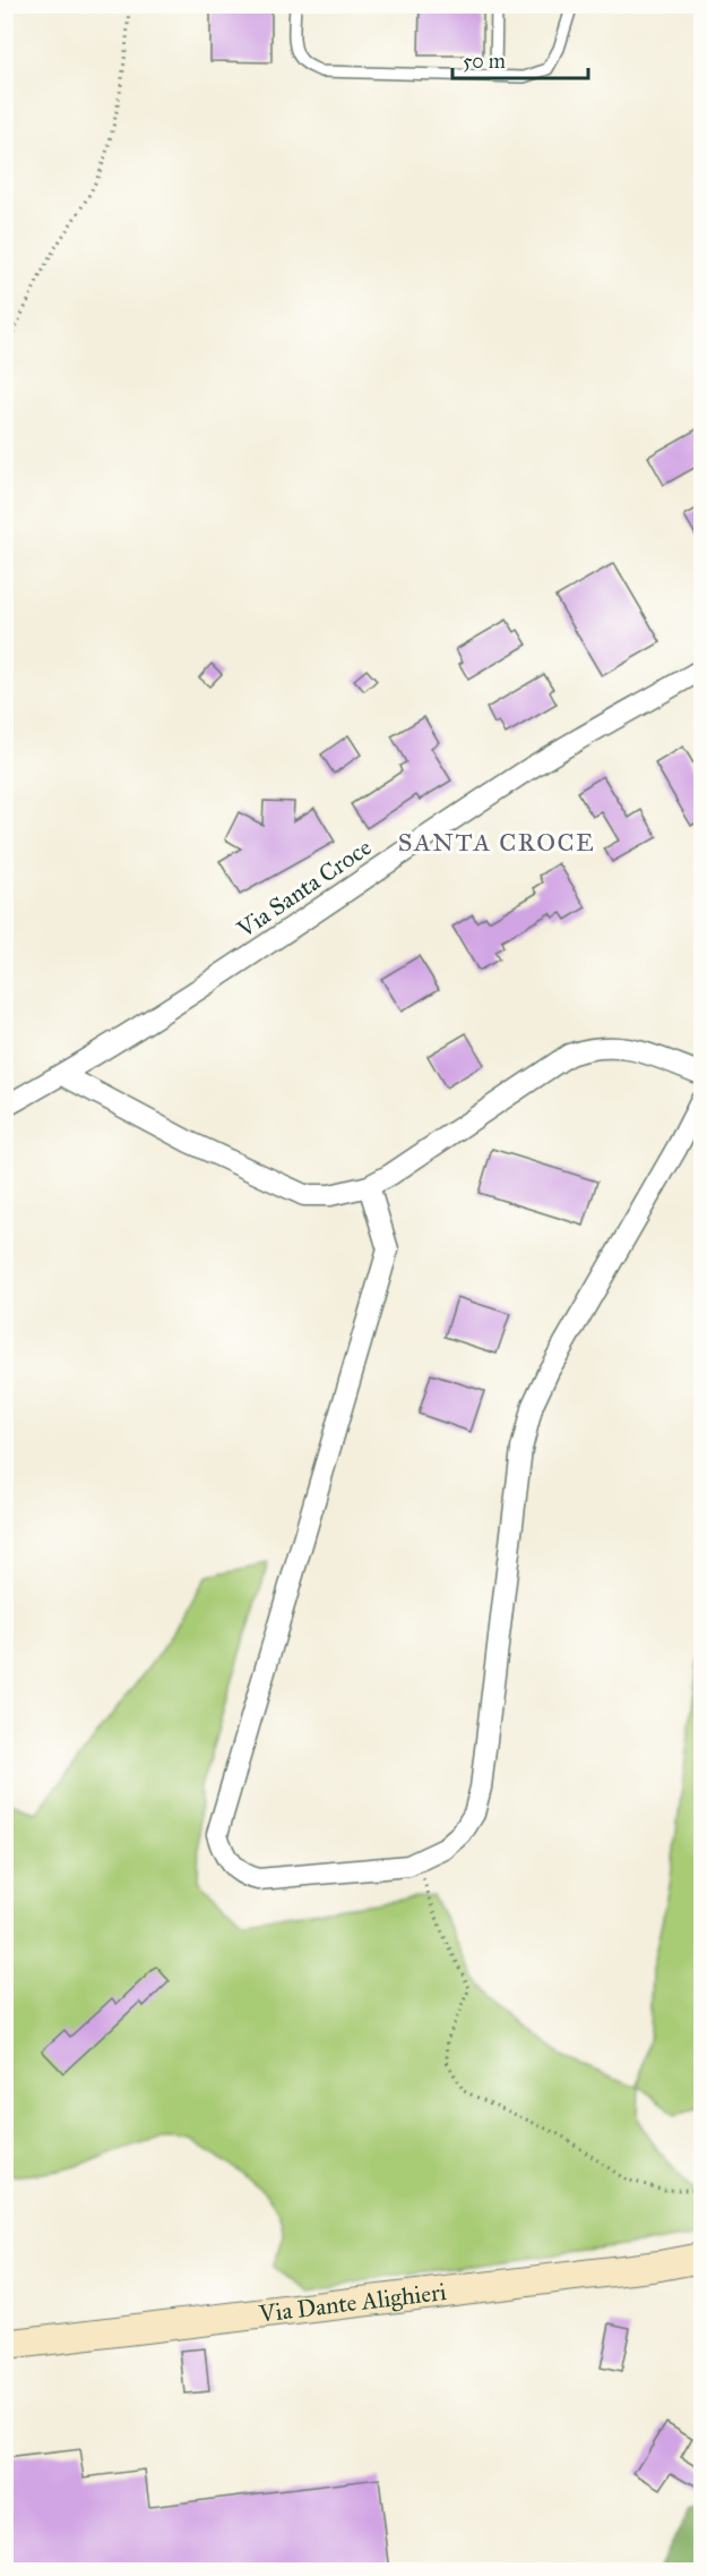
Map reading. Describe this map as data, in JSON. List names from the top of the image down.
{
  "streets": {
    "main road": ["Via Dante Alighieri"],
    "street": ["Via Santa Croce"]
  },
  "districts": ["SANTA CROCE"],
  "scale_bar": "50 m"
}
